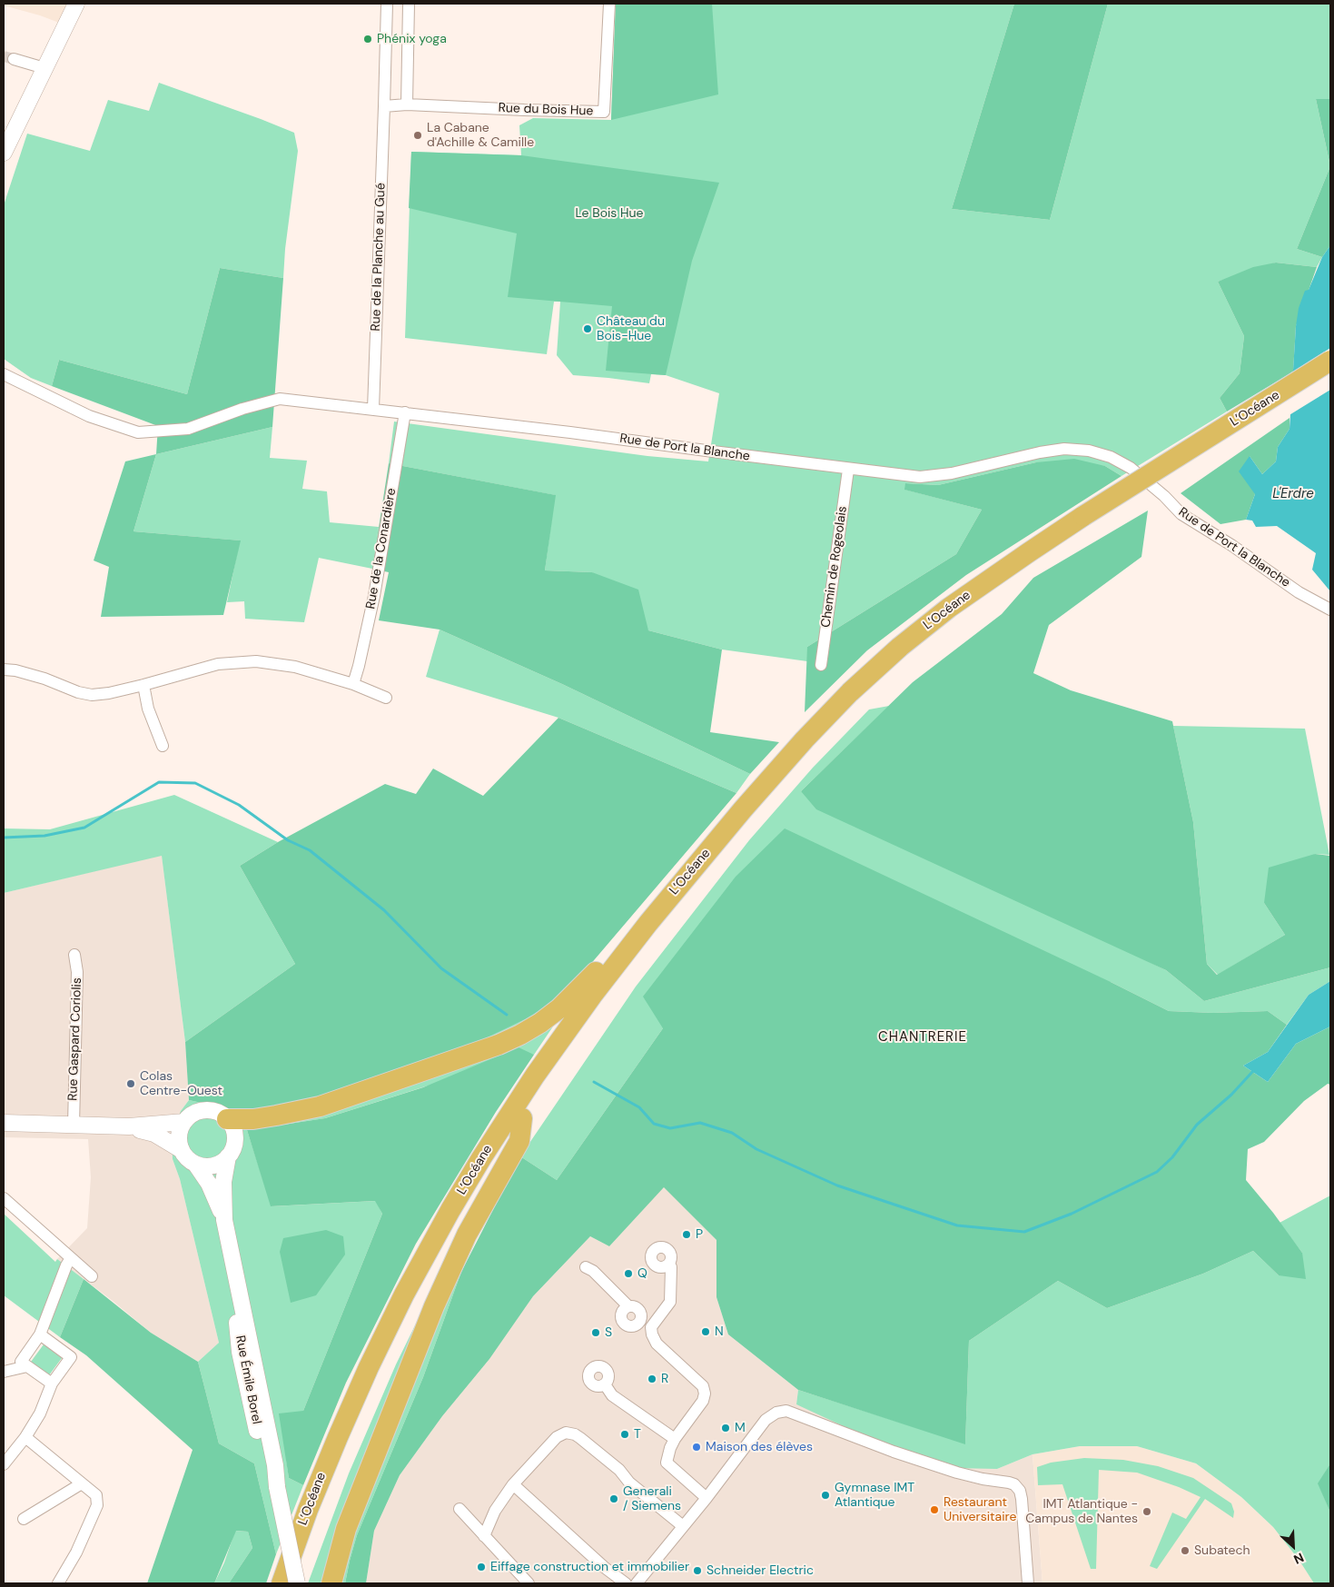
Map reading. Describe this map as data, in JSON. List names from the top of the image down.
{
  "streets": {
    "highway": ["L’Océane"],
    "street": [
      "Rue du Bois Hue",
      "Rue de la Planche au Gué",
      "Rue de Port la Blanche",
      "Rue de la Conardière",
      "Chemin de Rogeolais",
      "Rue Gaspard Coriolis",
      "Rue Émile Borel"
    ]
  },
  "crossings": [
    ["Rue de la Planche au Gué", "Rue de Port la Blanche"],
    ["L’Océane", "Rue Émile Borel"],
    ["Rue de Port la Blanche", "Rue de la Conardière"],
    ["Rue de Port la Blanche", "Chemin de Rogeolais"]
  ],
  "districts": ["CHANTRERIE"],
  "water": ["L'Erdre"],
  "parks": ["Le Bois Hue"],
  "places": [
    "Phénix yoga",
    "La Cabane d'Achille & Camille",
    "Château du Bois-Hue",
    "Colas Centre-Ouest",
    "P",
    "Q",
    "N",
    "S",
    "R",
    "M",
    "T",
    "Maison des élèves",
    "Gymnase IMT Atlantique",
    "Generali / Siemens",
    "Restaurant Universitaire",
    "IMT Atlantique - Campus de Nantes",
    "Subatech",
    "Eiffage construction et immobilier",
    "Schneider Electric"
  ],
  "north": "bottom right"
}
